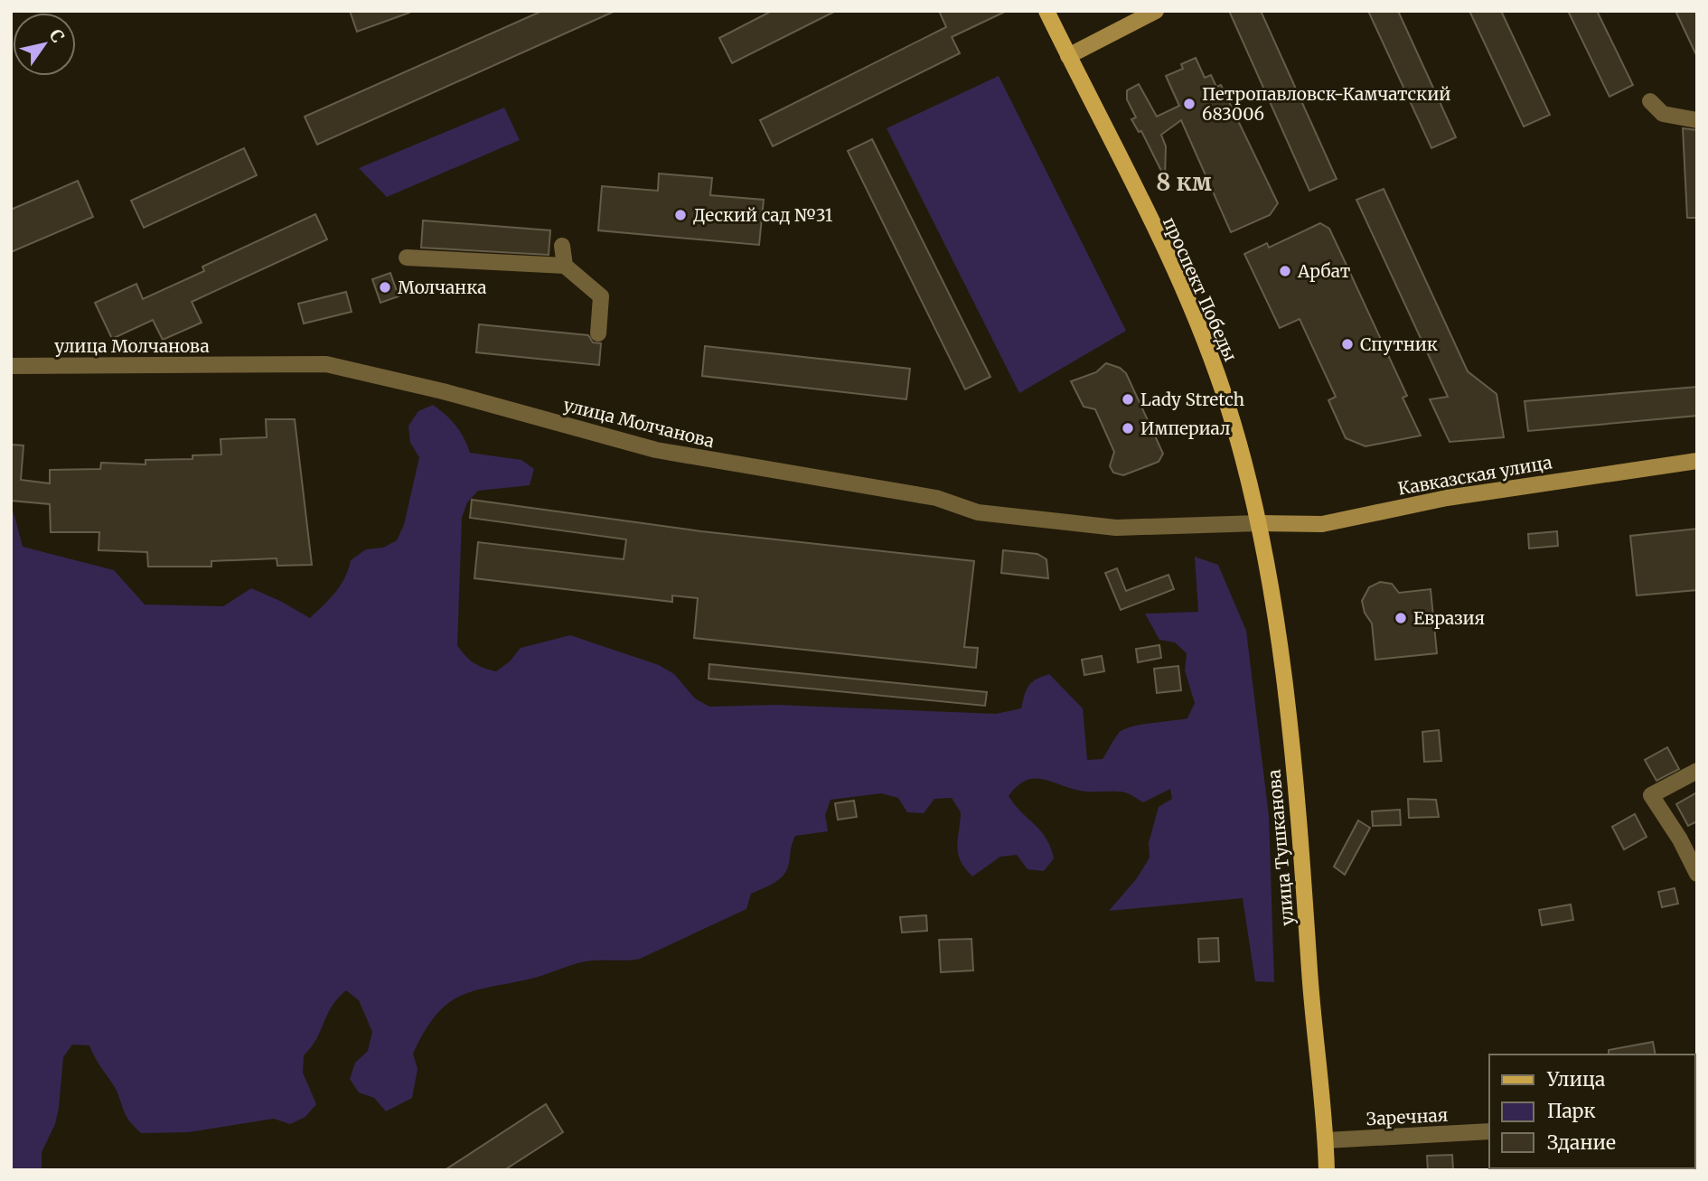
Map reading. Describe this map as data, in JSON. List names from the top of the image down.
{
  "streets": {
    "main road": ["проспект Победы", "улица Тушканова"],
    "street": ["улица Молчанова", "Кавказская улица", "Заречная"]
  },
  "crossings": [
    ["проспект Победы", "улица Молчанова"],
    ["проспект Победы", "Кавказская улица"],
    ["проспект Победы", "улица Тушканова"],
    ["улица Молчанова", "Кавказская улица"],
    ["улица Молчанова", "улица Тушканова"],
    ["Кавказская улица", "улица Тушканова"],
    ["улица Тушканова", "Заречная"]
  ],
  "districts": ["8 км"],
  "places": [
    "Петропавловск-Камчатский 683006",
    "Деский сад №31",
    "Арбат",
    "Молчанка",
    "Спутник",
    "Lady Stretch",
    "Империал",
    "Евразия"
  ],
  "legend": ["Улица", "Парк", "Здание"],
  "north": "top right"
}
